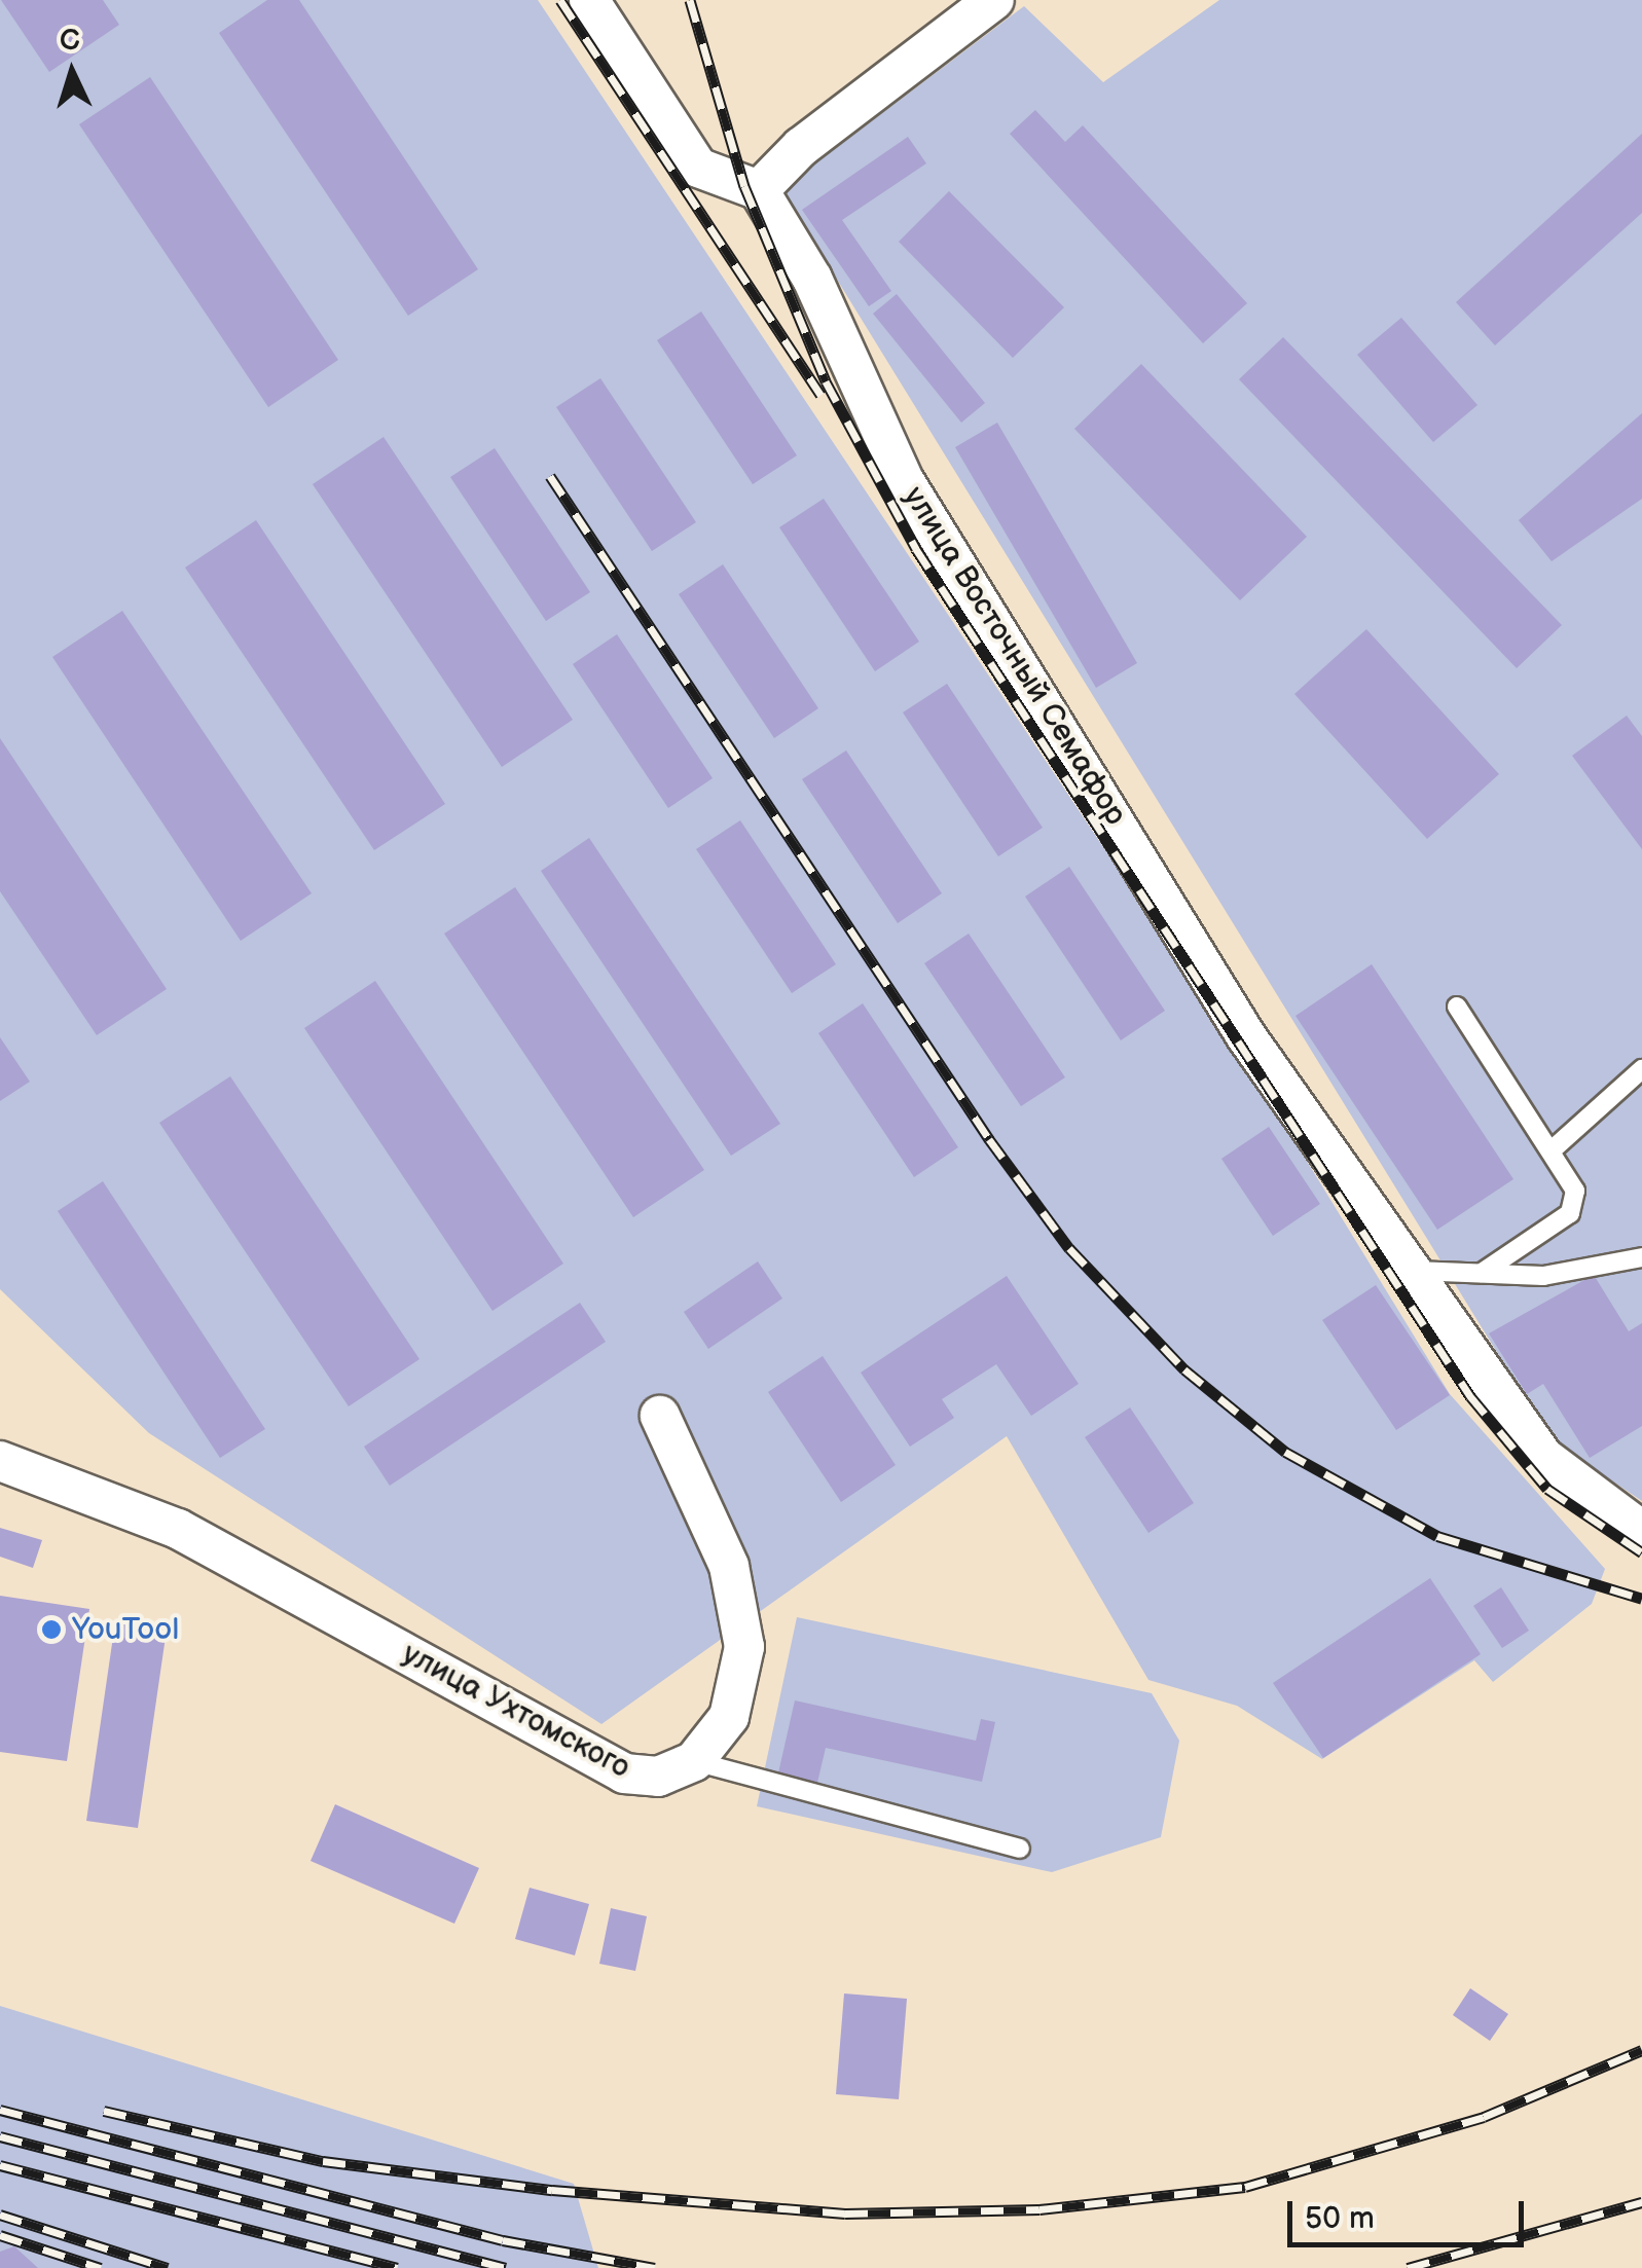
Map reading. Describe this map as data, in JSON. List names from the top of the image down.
{
  "streets": {
    "street": ["улица Восточный Семафор", "улица Ухтомского"]
  },
  "places": ["YouTool"],
  "scale_bar": "50 m",
  "north": "top"
}
